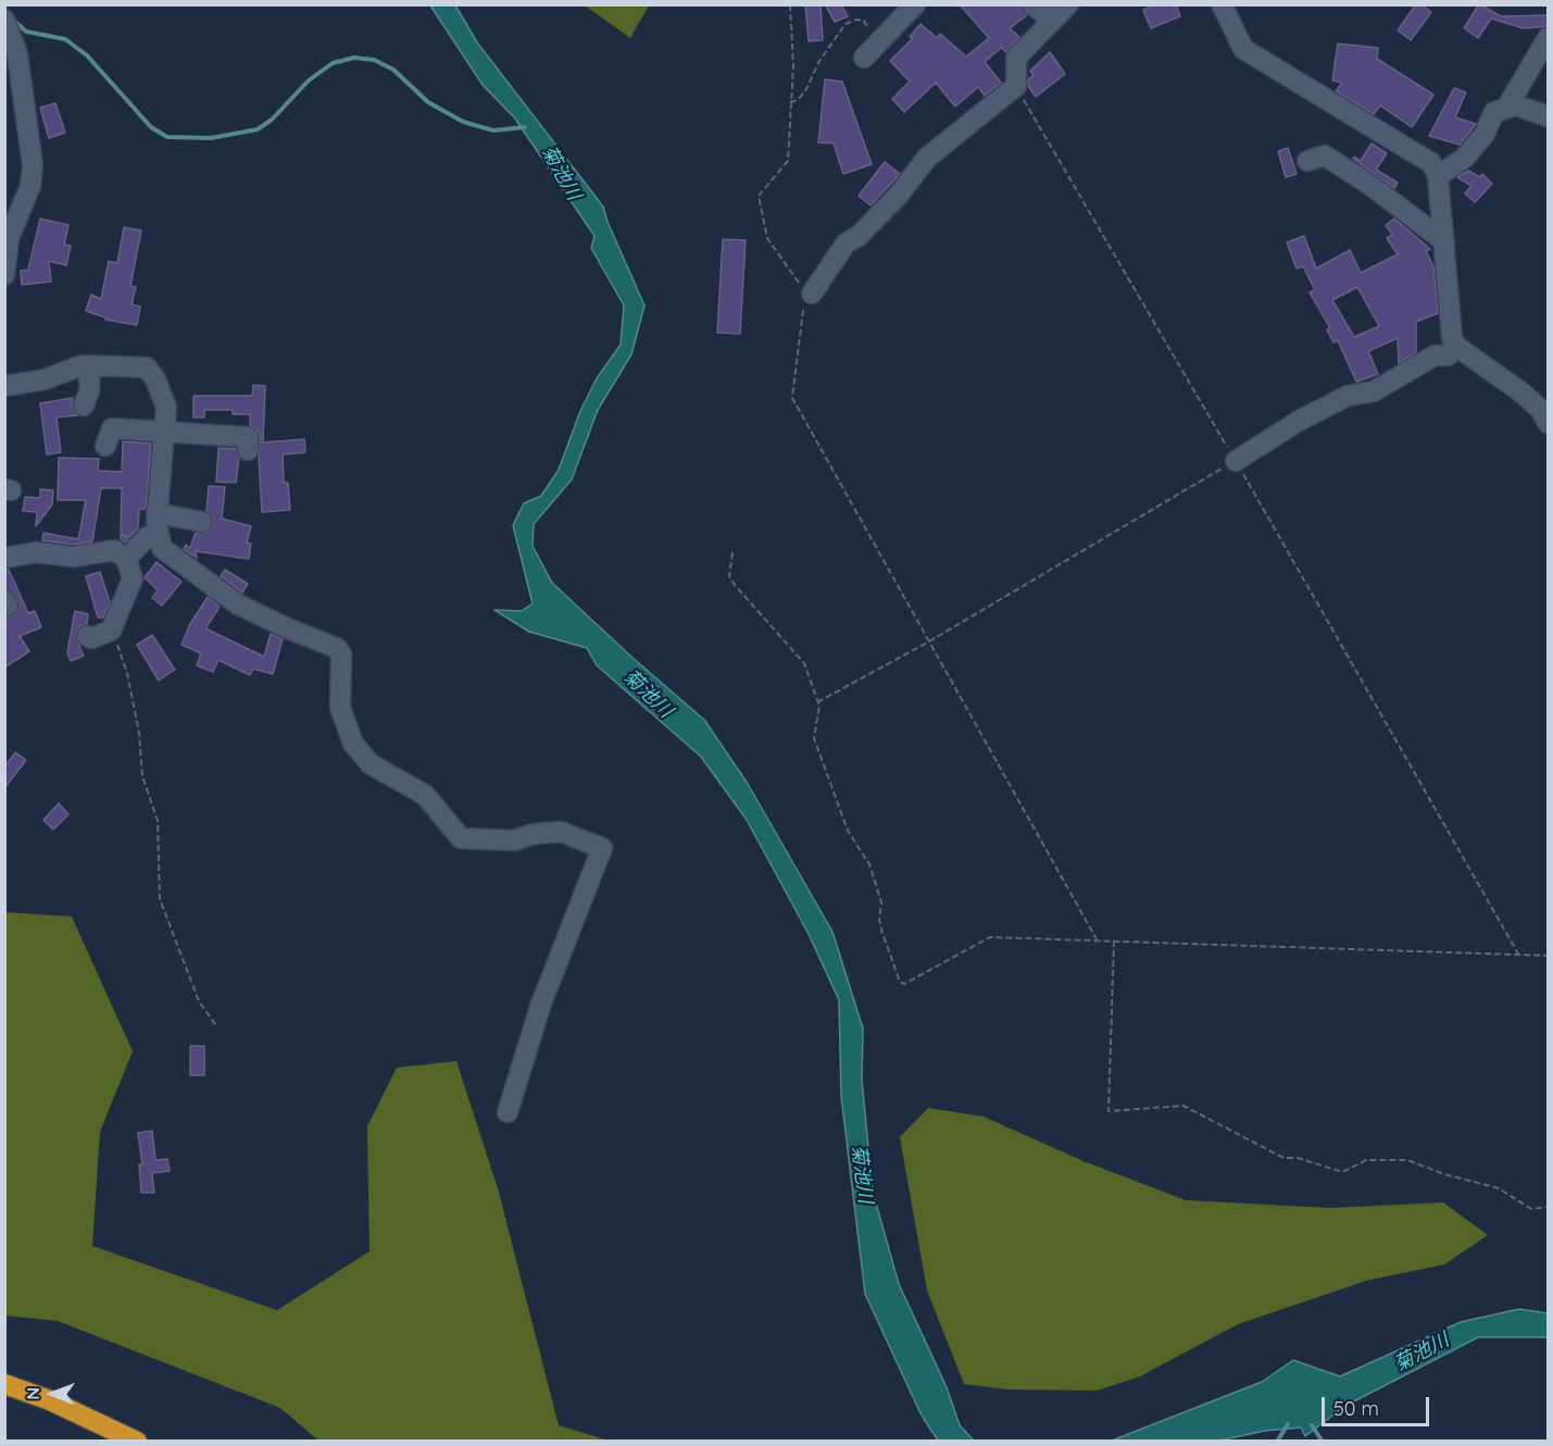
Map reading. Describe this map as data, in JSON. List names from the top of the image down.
{
  "water": ["菊池川"],
  "scale_bar": "50 m",
  "north": "left"
}
